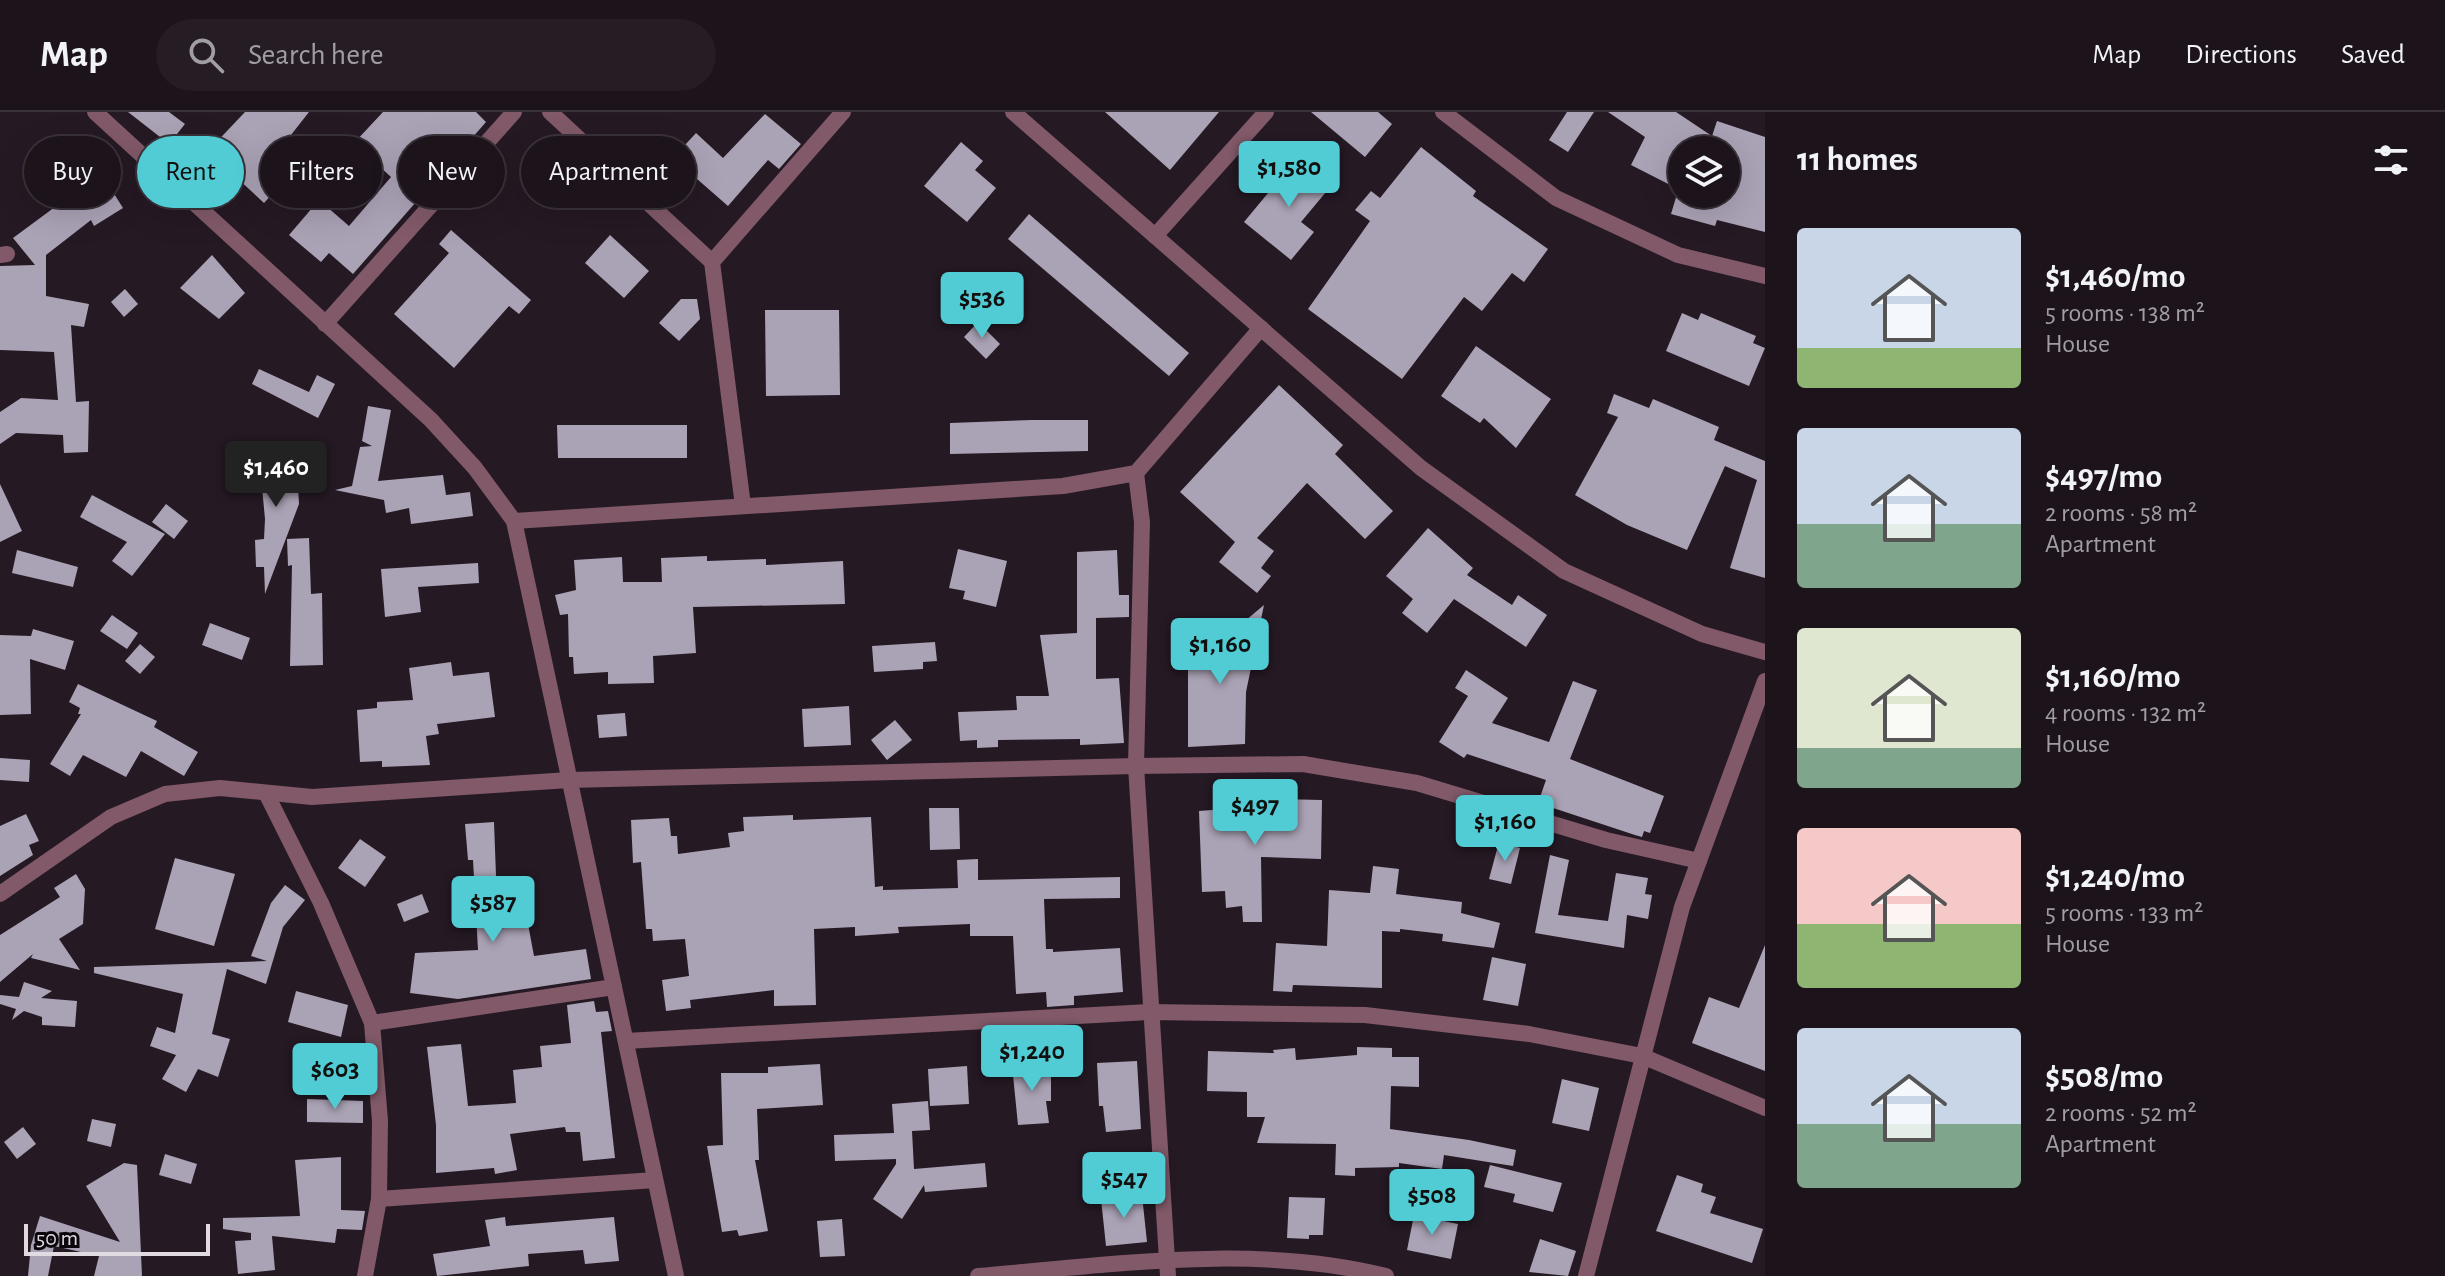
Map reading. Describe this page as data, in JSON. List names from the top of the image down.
{
  "scale_bar": "50 m",
  "page": {
    "header": "Map",
    "search": "Search here",
    "nav": ["Map", "Directions", "Saved"],
    "heading": "11 homes",
    "chip": [
      "Buy",
      "Rent",
      "Filters",
      "New",
      "Apartment"
    ],
    "price": [
      "$1,580",
      "$536",
      "$1,460",
      "$1,160",
      "$497",
      "$1,160",
      "$587",
      "$1,240",
      "$603",
      "$547",
      "$508"
    ],
    "list": [
      {
        "name": "$1,460/mo",
        "note": "5 rooms · 138 m² · House"
      },
      {
        "name": "$497/mo",
        "note": "2 rooms · 58 m² · Apartment"
      },
      {
        "name": "$1,160/mo",
        "note": "4 rooms · 132 m² · House"
      },
      {
        "name": "$1,240/mo",
        "note": "5 rooms · 133 m² · House"
      },
      {
        "name": "$508/mo",
        "note": "2 rooms · 52 m² · Apartment"
      }
    ],
    "scale": "50 m"
  }
}
